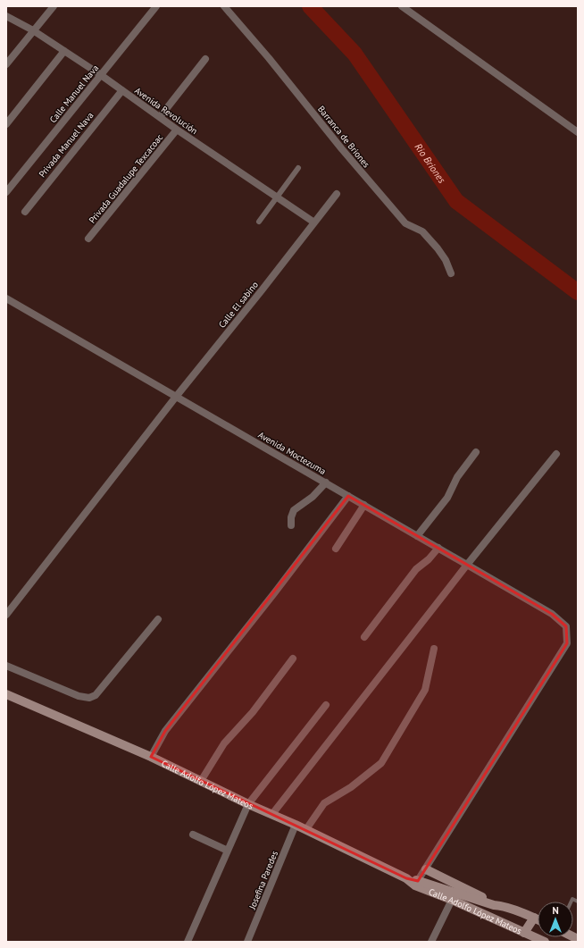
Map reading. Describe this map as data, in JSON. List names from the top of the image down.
{
  "streets": {
    "main road": ["Calle Adolfo López Mateos"],
    "street": [
      "Calle Manuel Nava",
      "Avenida Revolución",
      "Barranca de Briones",
      "Privada Manuel Nava",
      "Privada Guadalupe Texcacoac",
      "Calle El sabino",
      "Avenida Moctezuma",
      "Josefina Paredes"
    ]
  },
  "crossings": [
    ["Calle Manuel Nava", "Avenida Revolución"],
    ["Avenida Revolución", "Privada Manuel Nava"],
    ["Avenida Revolución", "Privada Guadalupe Texcacoac"],
    ["Avenida Revolución", "Calle El sabino"],
    ["Calle El sabino", "Avenida Moctezuma"],
    ["Calle Adolfo López Mateos", "Josefina Paredes"]
  ],
  "water": ["Rio Briones"],
  "north": "top"
}
